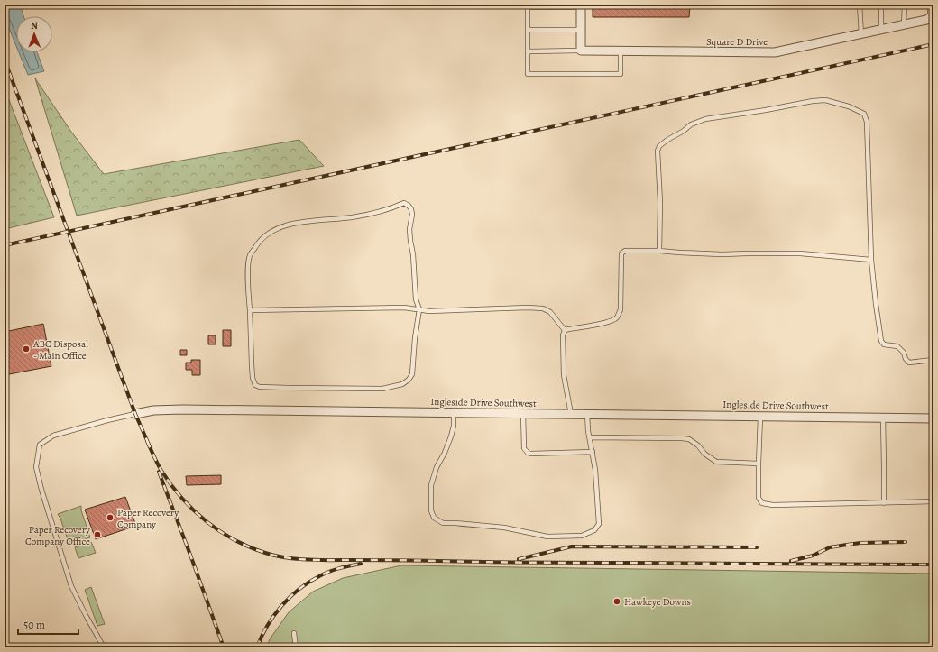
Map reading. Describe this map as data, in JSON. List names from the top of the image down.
{
  "streets": {
    "street": ["Square D Drive", "Ingleside Drive Southwest"]
  },
  "places": [
    "ABC Disposal - Main Office",
    "Paper Recovery Company",
    "Paper Recovery Company Office",
    "Hawkeye Downs"
  ],
  "scale_bar": "50 m",
  "north": "top"
}
